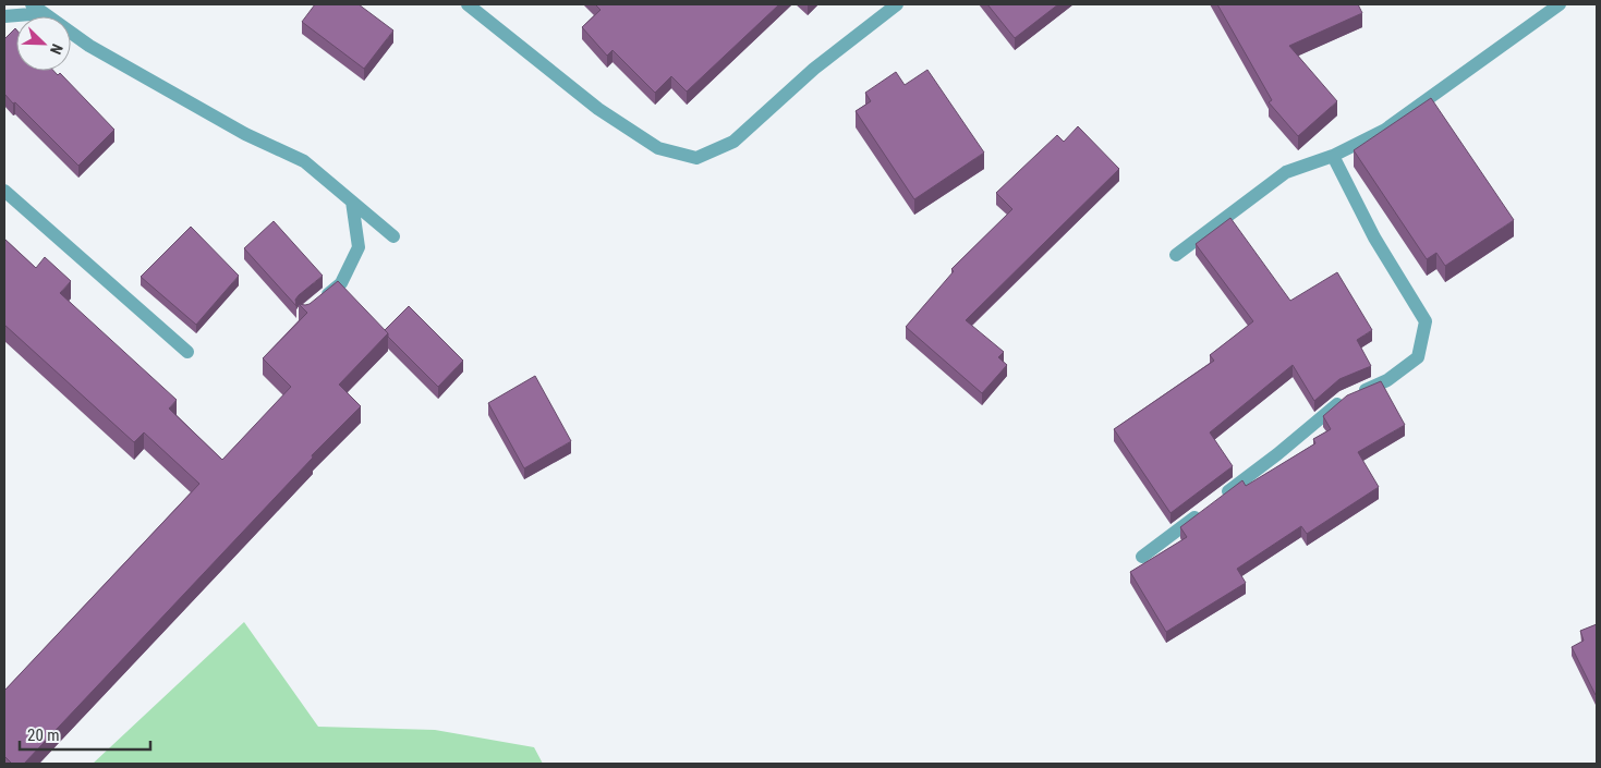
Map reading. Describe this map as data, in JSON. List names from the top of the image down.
{
  "scale_bar": "20 m",
  "north": "bottom right"
}
